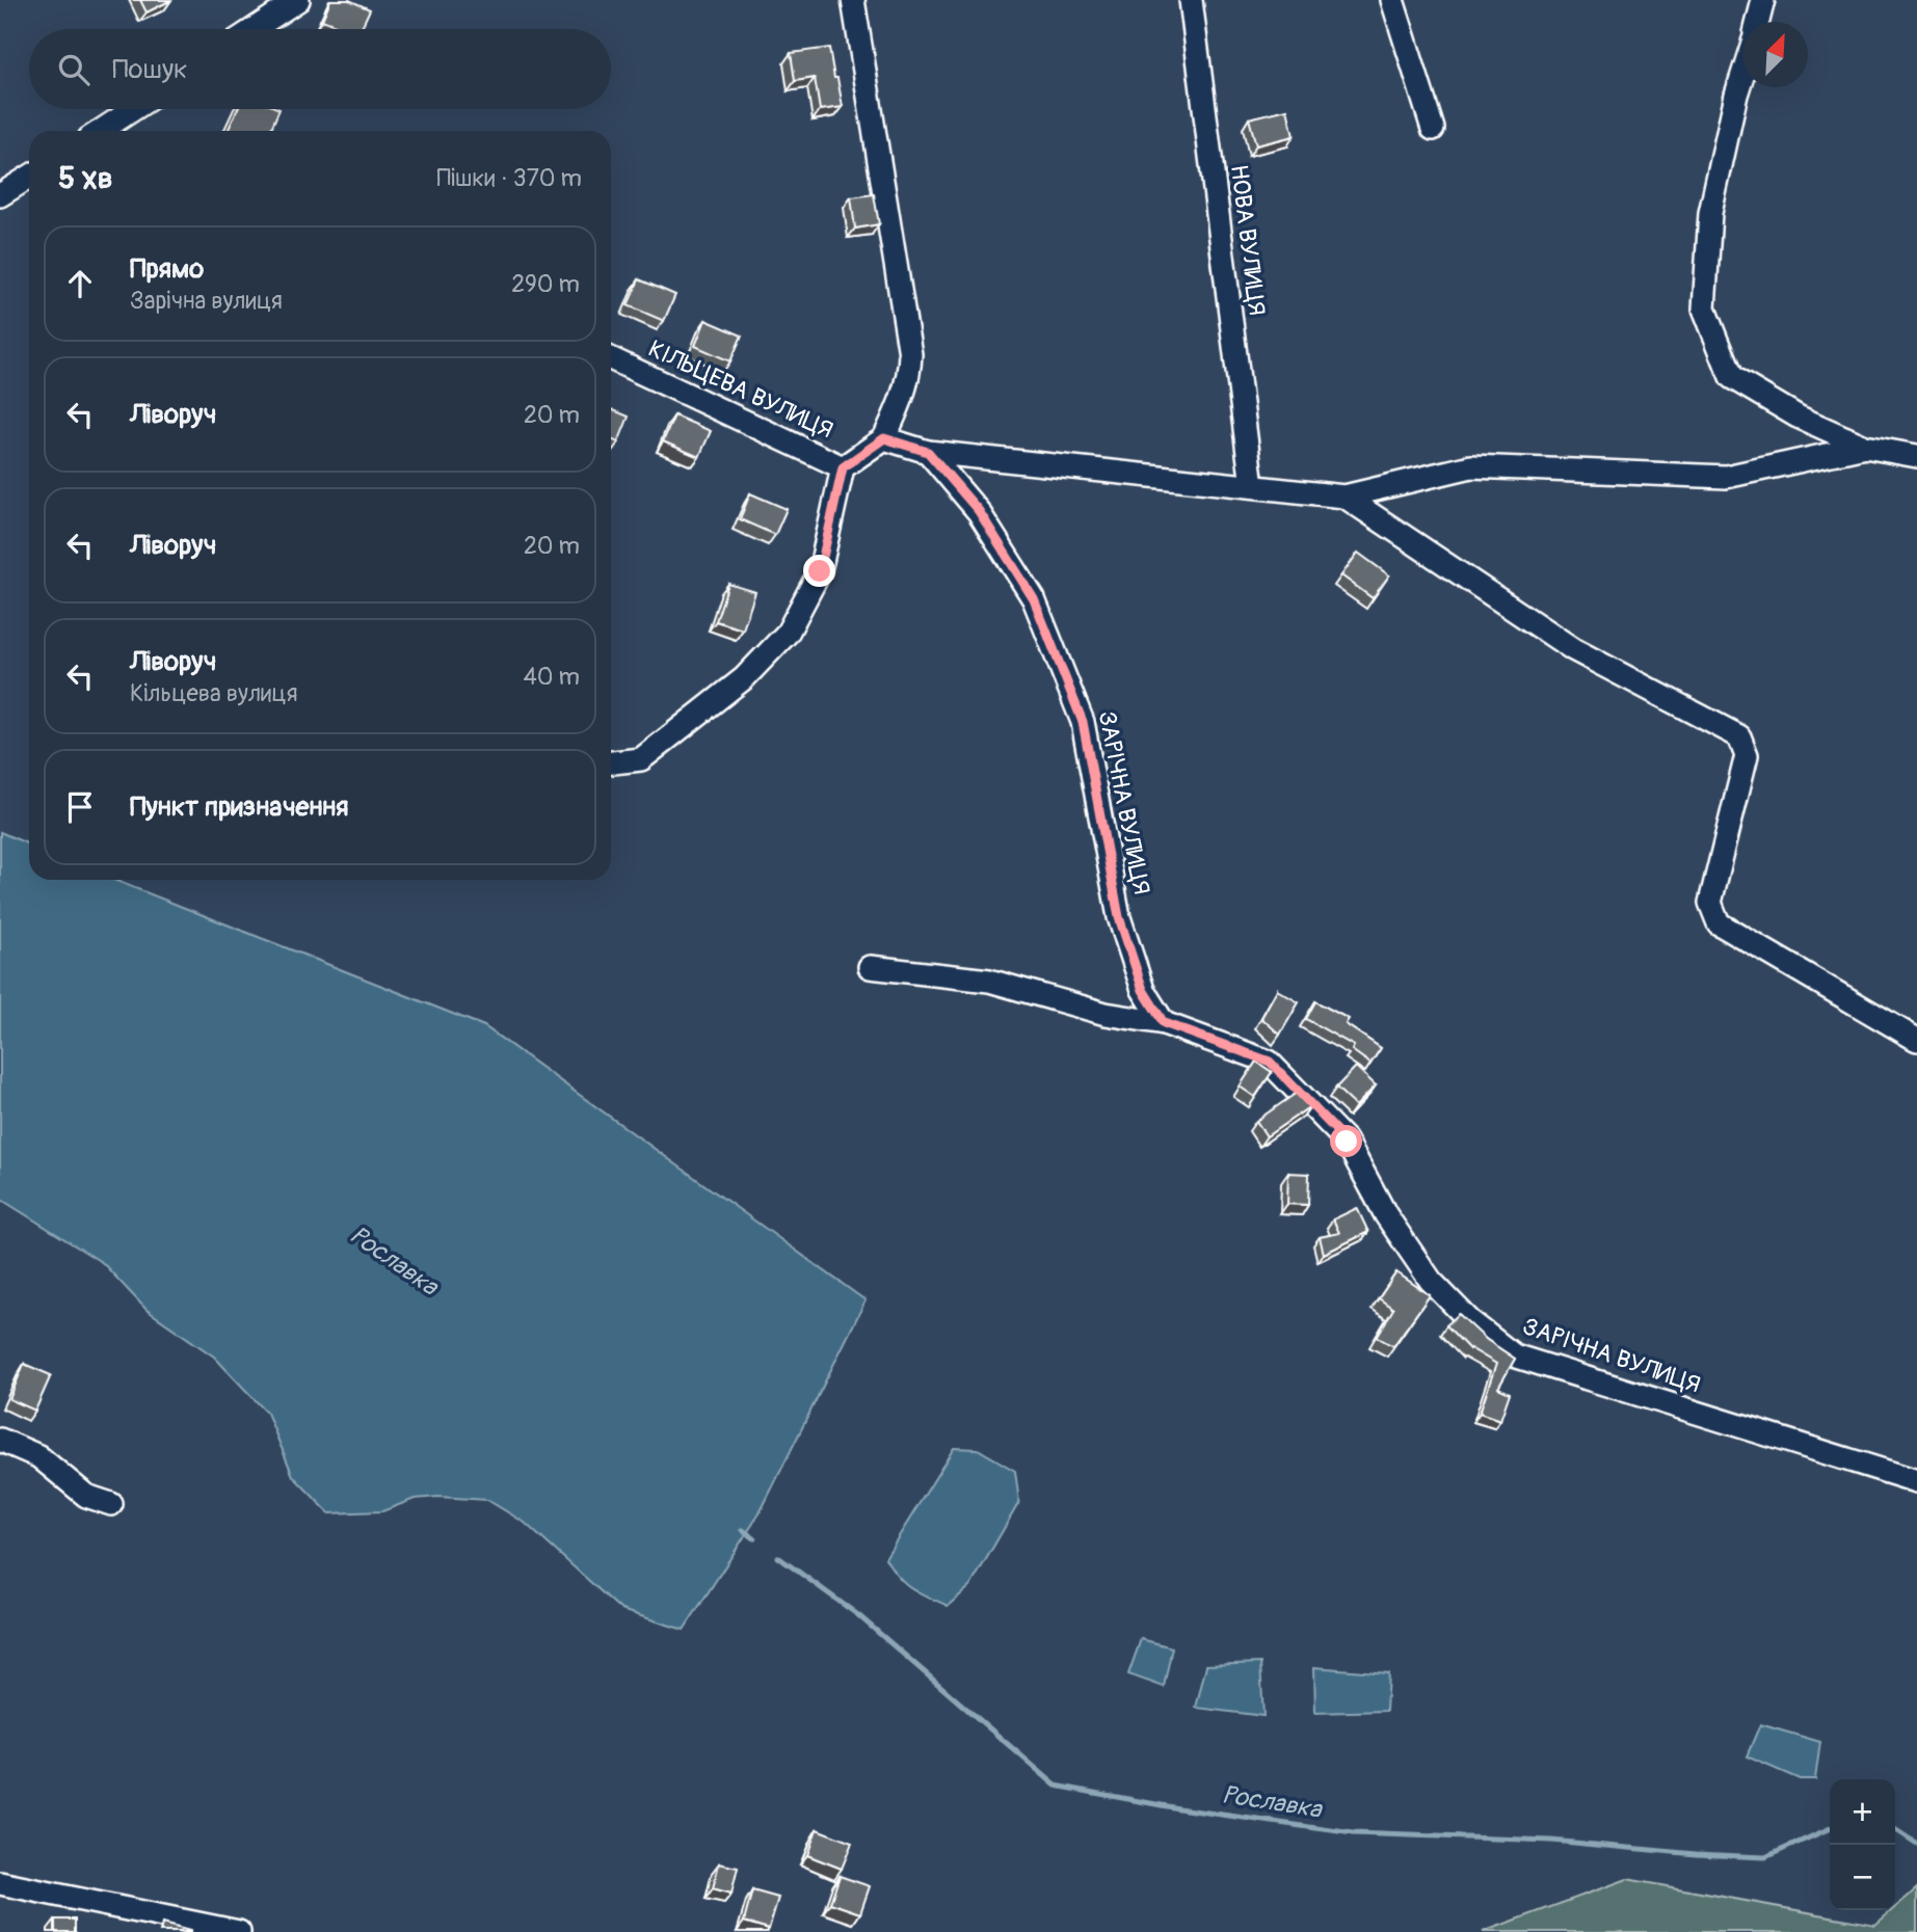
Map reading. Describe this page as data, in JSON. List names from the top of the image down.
{
  "streets": {
    "street": ["НОВА ВУЛИЦЯ", "КІЛЬЦЕВА ВУЛИЦЯ", "ЗАРІЧНА ВУЛИЦЯ"]
  },
  "water": ["Рославка"],
  "north": "top right",
  "page": {
    "search": "Пошук",
    "heading": ["5 хв", "Пішки · 370 m"],
    "list": [
      ["Прямо", "Зарічна вулиця", "290 m"],
      ["Ліворуч", "20 m"],
      ["Ліворуч", "20 m"],
      ["Ліворуч", "Кільцева вулиця", "40 m"],
      "Пункт призначення"
    ],
    "map_buttons": ["+", "−"]
  }
}
